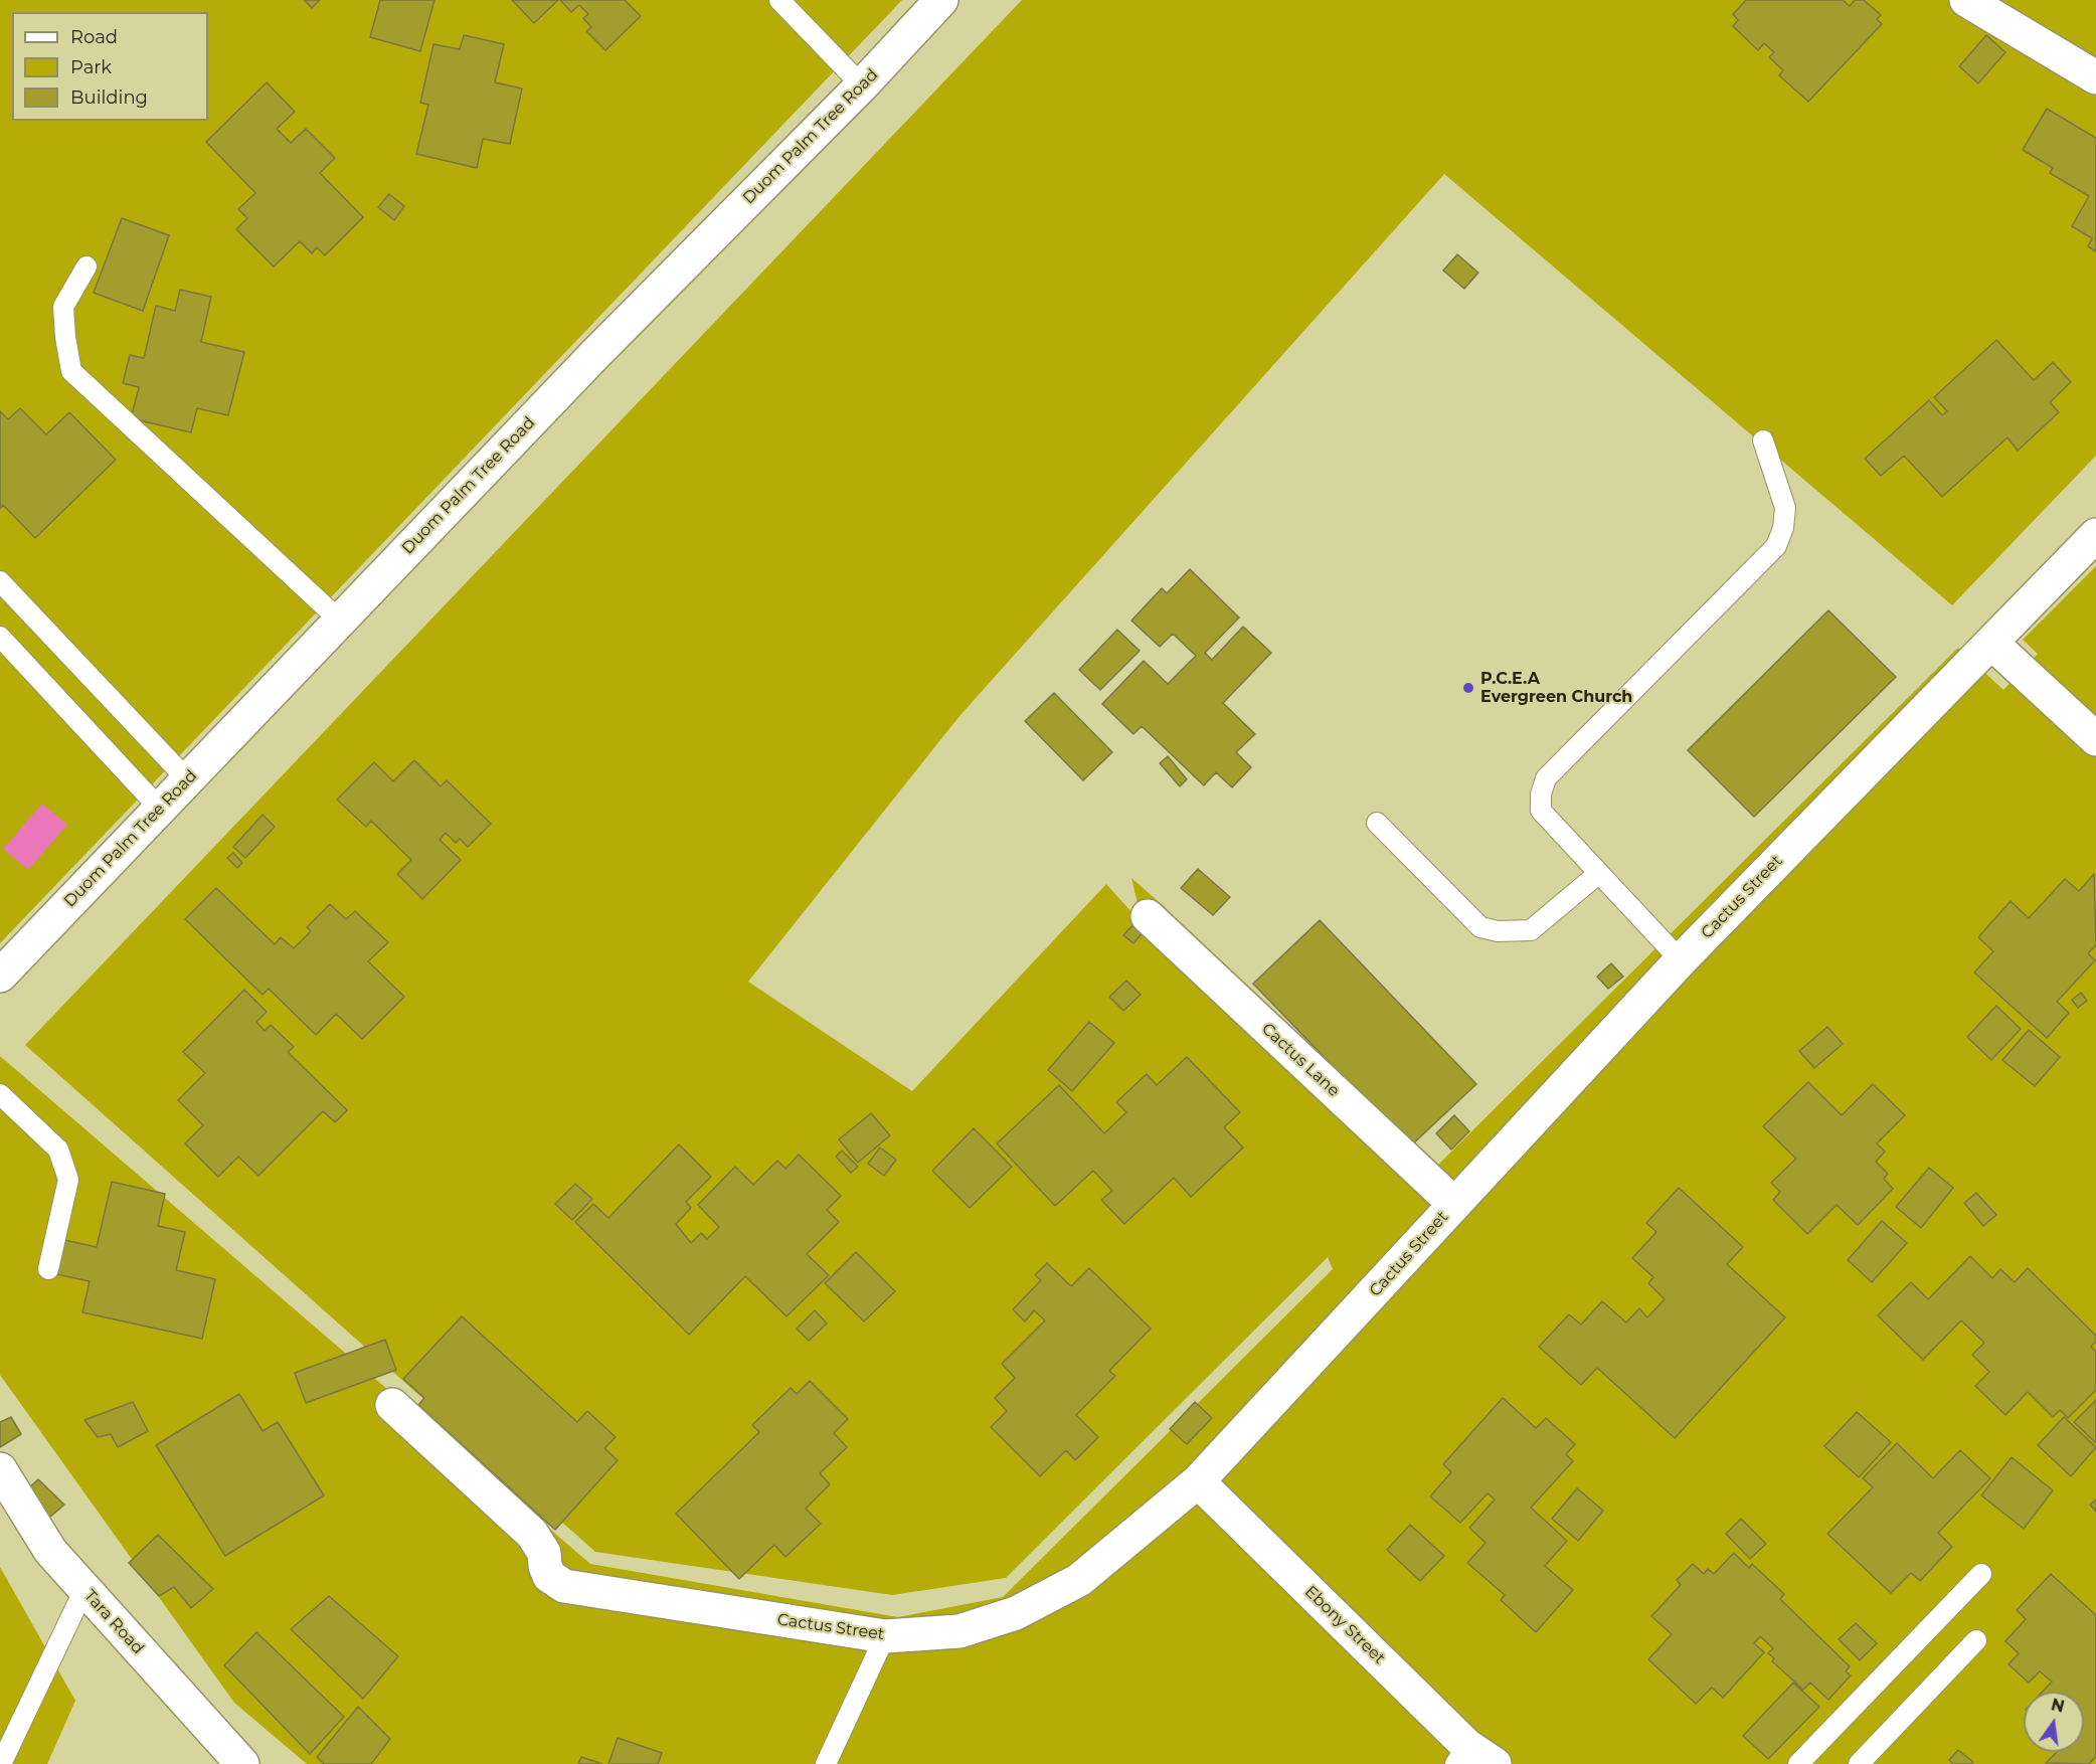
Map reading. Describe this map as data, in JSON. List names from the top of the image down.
{
  "streets": {
    "street": [
      "Duom Palm Tree Road",
      "Cactus Street",
      "Cactus Lane",
      "Tara Road",
      "Ebony Street"
    ]
  },
  "crossings": [
    ["Cactus Street", "Cactus Lane"],
    ["Cactus Street", "Ebony Street"]
  ],
  "places": ["P.C.E.A Evergreen Church"],
  "legend": ["Road", "Park", "Building"],
  "north": "top"
}
